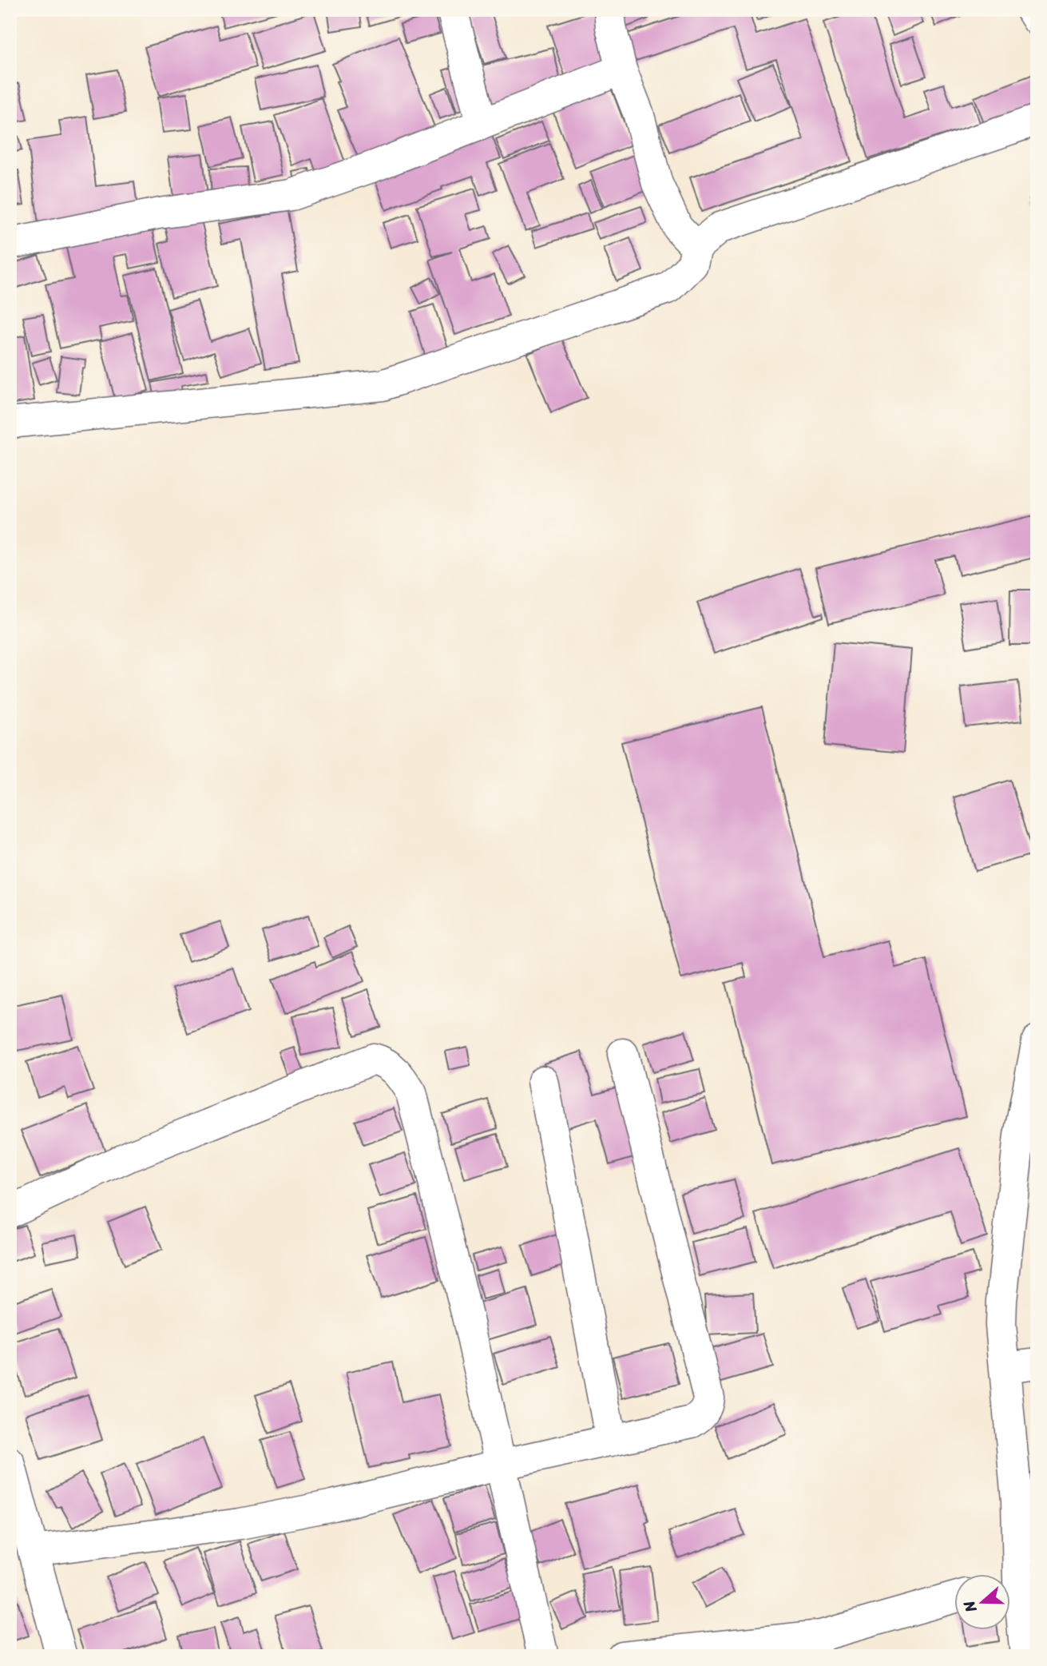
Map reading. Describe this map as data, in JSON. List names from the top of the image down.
{
  "north": "left"
}
